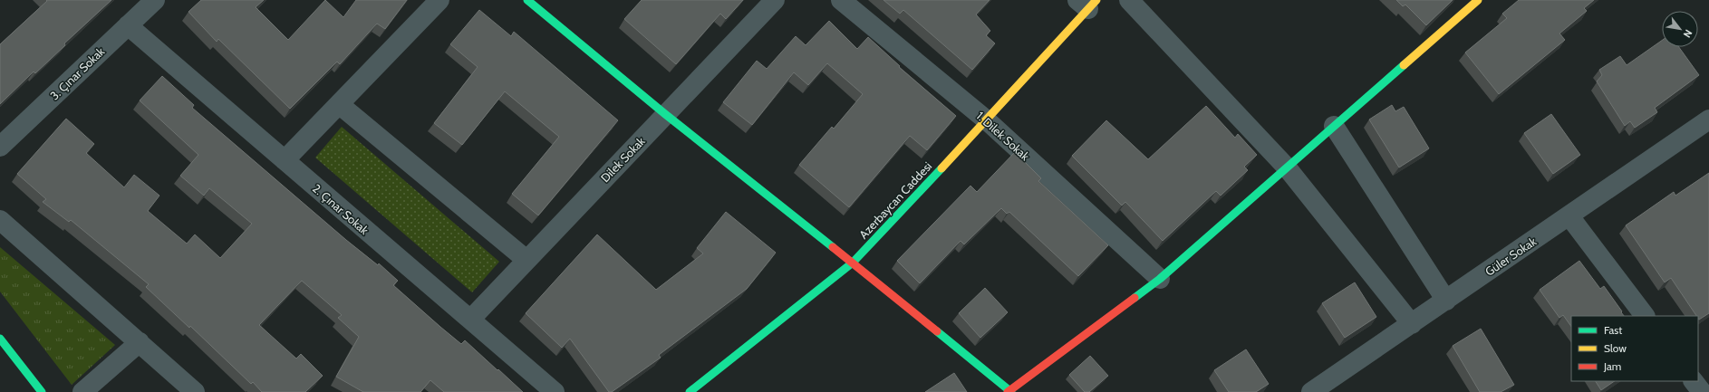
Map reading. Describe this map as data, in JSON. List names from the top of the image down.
{
  "streets": {
    "street": [
      "3. Çınar Sokak",
      "1. Dilek Sokak",
      "Dilek Sokak",
      "Azerbaycan Caddesi",
      "2. Çınar Sokak",
      "Güler Sokak"
    ]
  },
  "crossings": [
    ["3. Çınar Sokak", "2. Çınar Sokak"],
    ["1. Dilek Sokak", "Azerbaycan Caddesi"],
    ["Dilek Sokak", "2. Çınar Sokak"]
  ],
  "legend": ["Fast", "Slow", "Jam"],
  "north": "bottom right"
}
